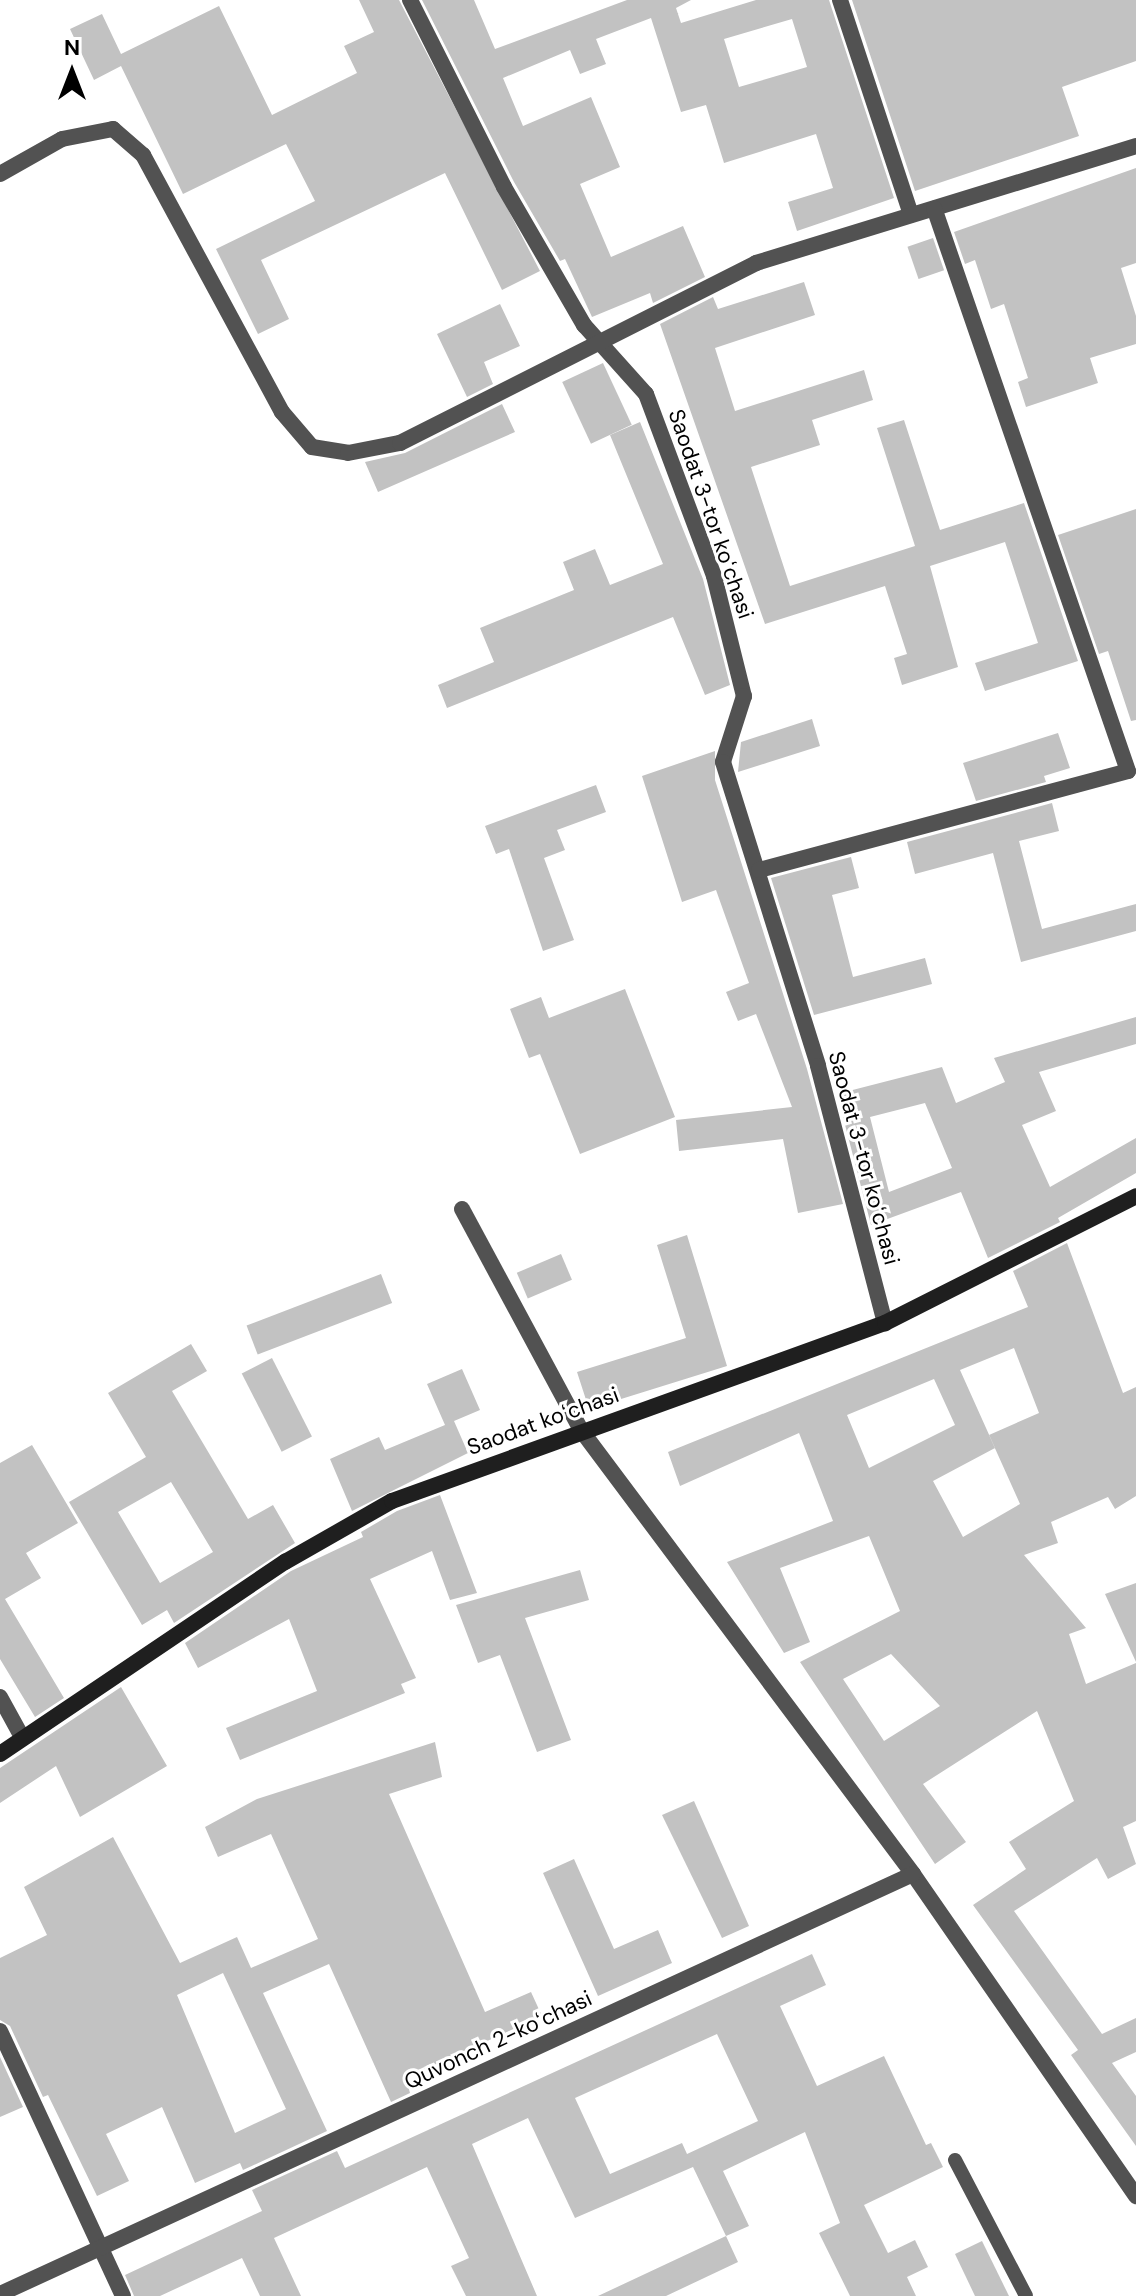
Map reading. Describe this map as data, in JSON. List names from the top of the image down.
{
  "streets": {
    "street": ["Saodat 3-tor koʻchasi", "Saodat koʻchasi", "Quvonch 2-koʻchasi"]
  },
  "crossings": [
    ["Saodat 3-tor koʻchasi", "Saodat koʻchasi"]
  ],
  "north": "top"
}
